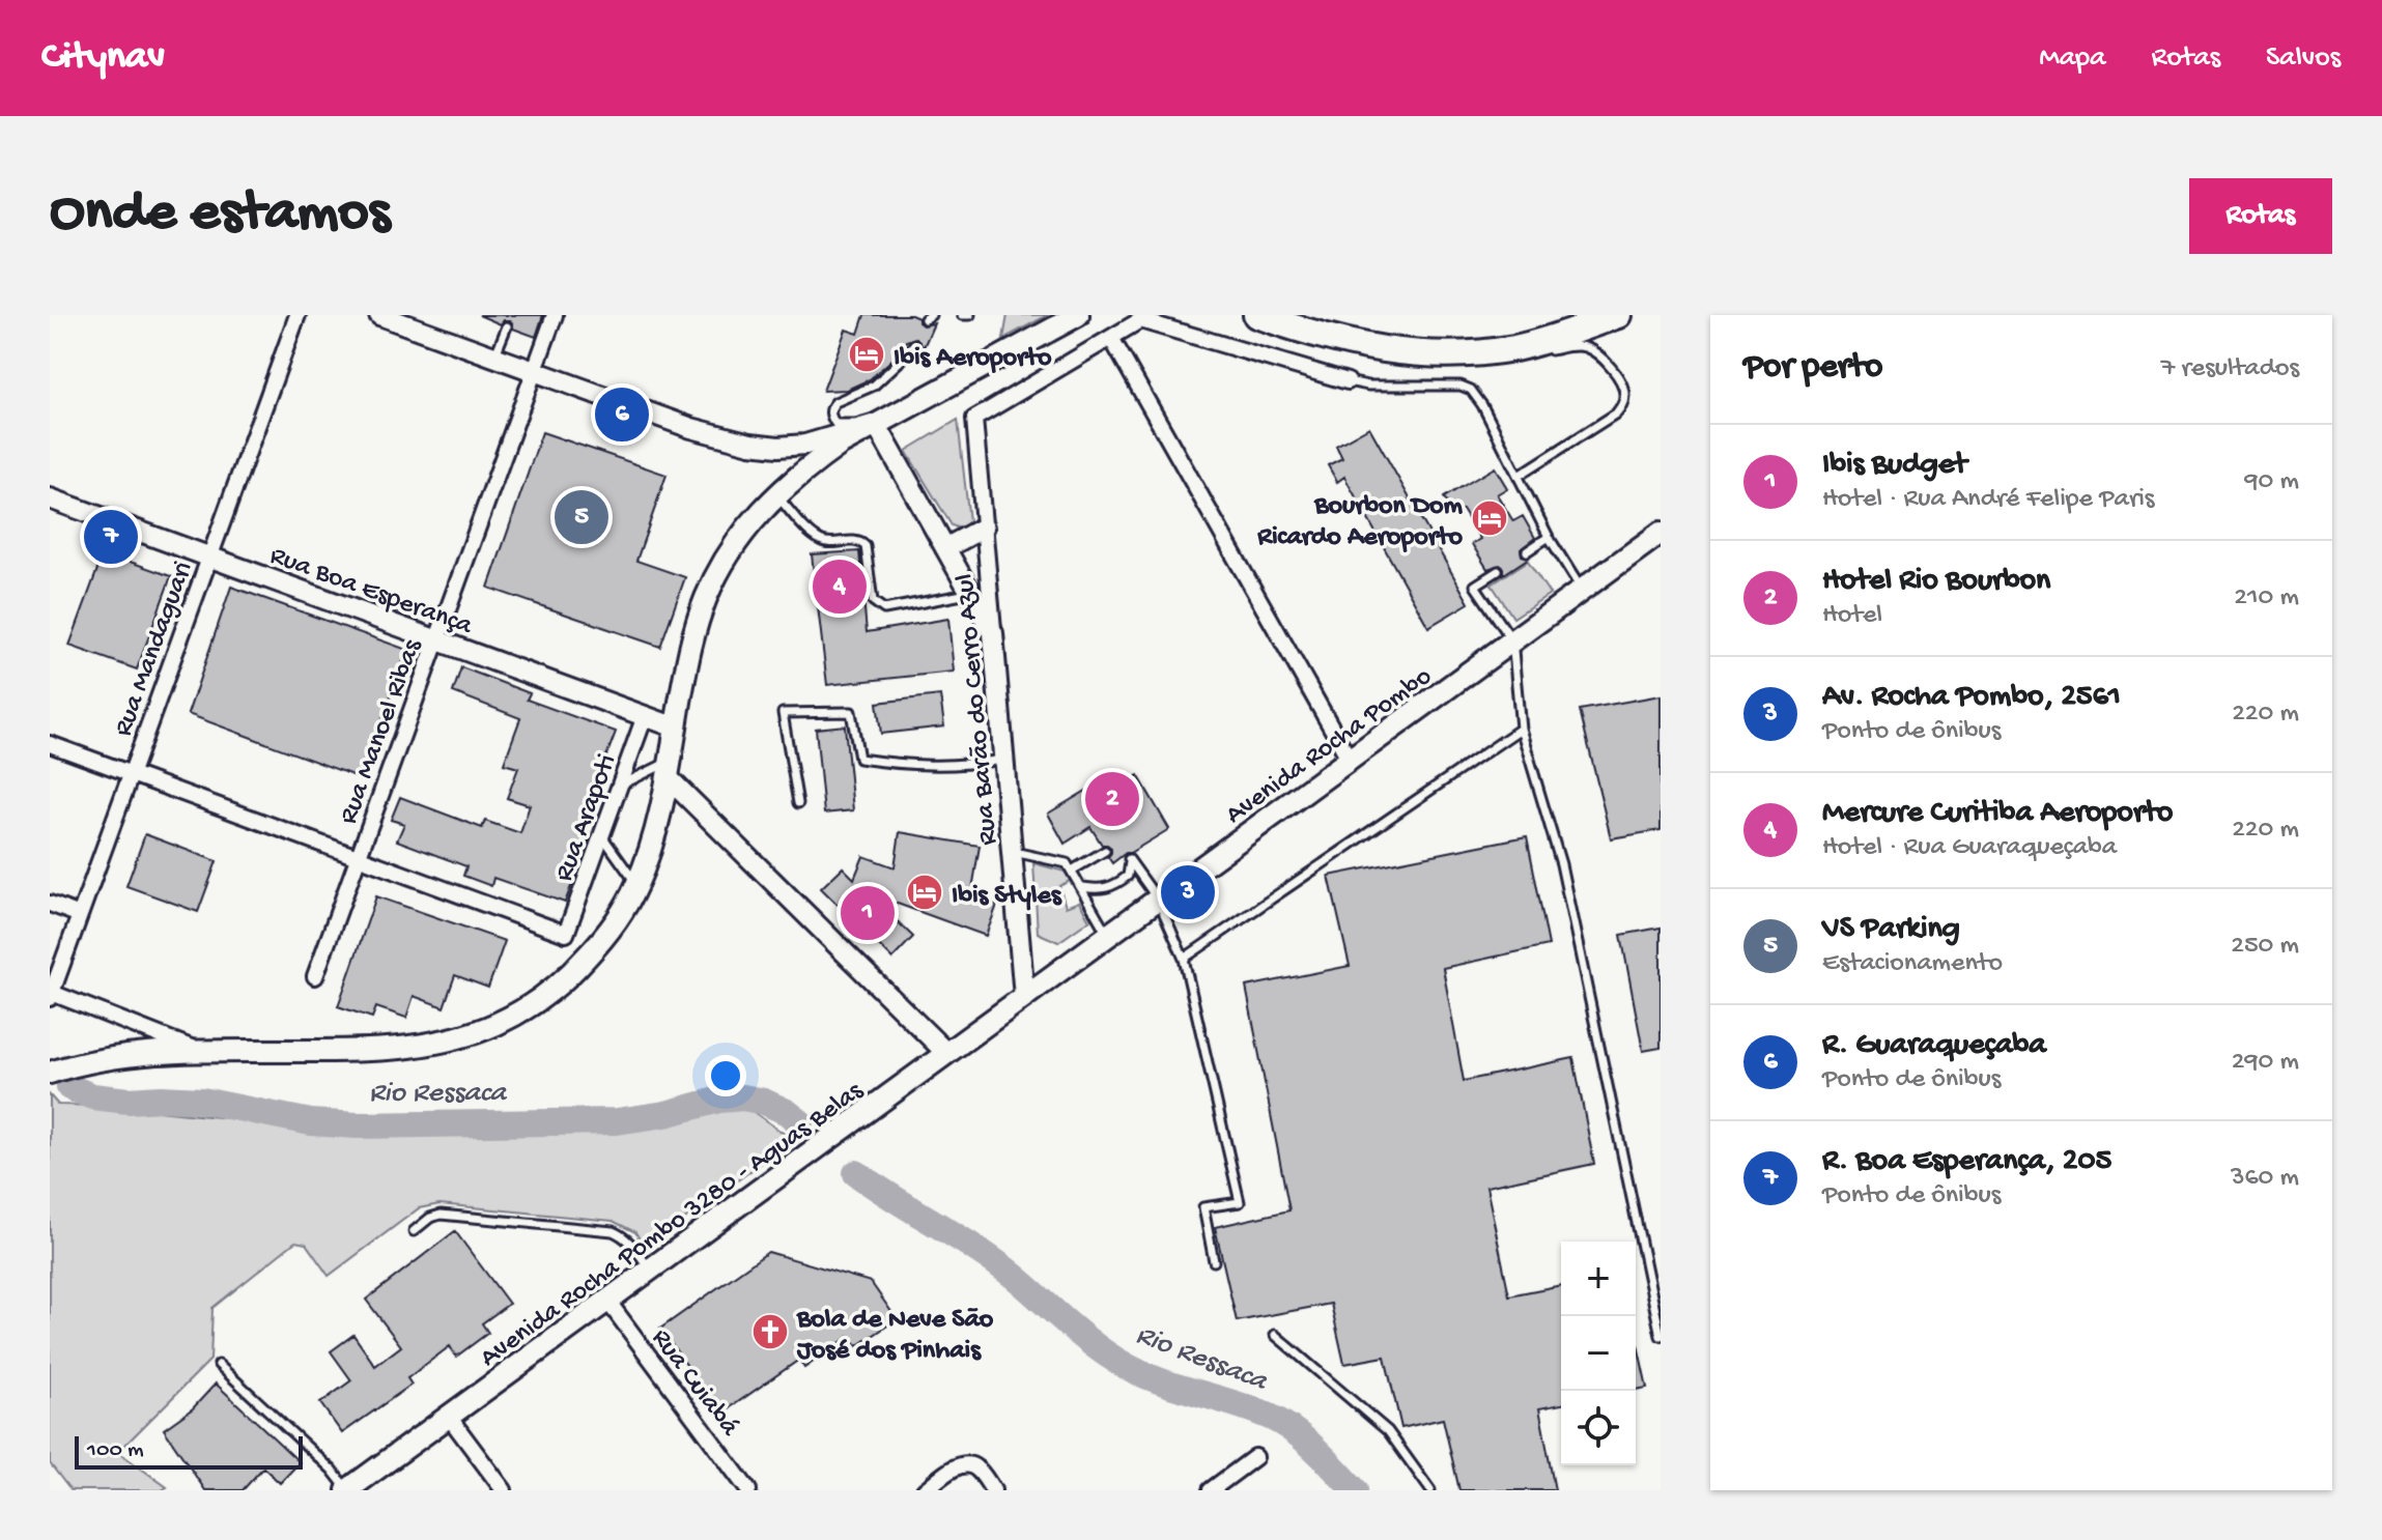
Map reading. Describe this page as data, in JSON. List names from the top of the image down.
{
  "streets": {
    "main road": ["Avenida Rocha Pombo", "Avenida Rocha Pombo 3280 - Aguas Belas"],
    "street": [
      "Rua Boa Esperança",
      "Rua Mandaguari",
      "Rua Barão do Cerro Azul",
      "Rua Manoel Ribas",
      "Rua Arapoti",
      "Rua Cuiabá"
    ]
  },
  "crossings": [
    ["Rua Boa Esperança", "Rua Mandaguari"],
    ["Rua Boa Esperança", "Rua Manoel Ribas"],
    ["Rua Boa Esperança", "Rua Arapoti"],
    ["Rua Barão do Cerro Azul", "Avenida Rocha Pombo"],
    ["Rua Barão do Cerro Azul", "Avenida Rocha Pombo 3280 - Aguas Belas"],
    ["Rua Manoel Ribas", "Rua Arapoti"],
    ["Avenida Rocha Pombo", "Avenida Rocha Pombo 3280 - Aguas Belas"],
    ["Avenida Rocha Pombo 3280 - Aguas Belas", "Rua Cuiabá"]
  ],
  "water": ["Rio Ressaca"],
  "places": {
    "hotel": ["Ibis Aeroporto", "Bourbon Dom Ricardo Aeroporto", "Ibis Styles"],
    "church": ["Bola de Neve São José dos Pinhais"]
  },
  "scale_bar": "100 m",
  "page": {
    "header": "Citynav",
    "nav": ["Mapa", "Rotas", "Salvos"],
    "buttons": "Rotas",
    "title": "Onde estamos",
    "heading": ["Por perto", "7 resultados"],
    "pins": [
      "6",
      "5",
      "7",
      "4",
      "2",
      "3",
      "1"
    ],
    "list": [
      {
        "mark": "1",
        "name": "Ibis Budget",
        "note": "Hotel · Rua André Felipe Paris",
        "value": "90 m"
      },
      {
        "mark": "2",
        "name": "Hotel Rio Bourbon",
        "note": "Hotel",
        "value": "210 m"
      },
      {
        "mark": "3",
        "name": "Av. Rocha Pombo, 2561",
        "note": "Ponto de ônibus",
        "value": "220 m"
      },
      {
        "mark": "4",
        "name": "Mercure Curitiba Aeroporto",
        "note": "Hotel · Rua Guaraqueçaba",
        "value": "220 m"
      },
      {
        "mark": "5",
        "name": "VS Parking",
        "note": "Estacionamento",
        "value": "250 m"
      },
      {
        "mark": "6",
        "name": "R. Guaraqueçaba",
        "note": "Ponto de ônibus",
        "value": "290 m"
      },
      {
        "mark": "7",
        "name": "R. Boa Esperança, 205",
        "note": "Ponto de ônibus",
        "value": "360 m"
      }
    ],
    "map_buttons": ["+", "−"],
    "scale": "100 m"
  }
}
